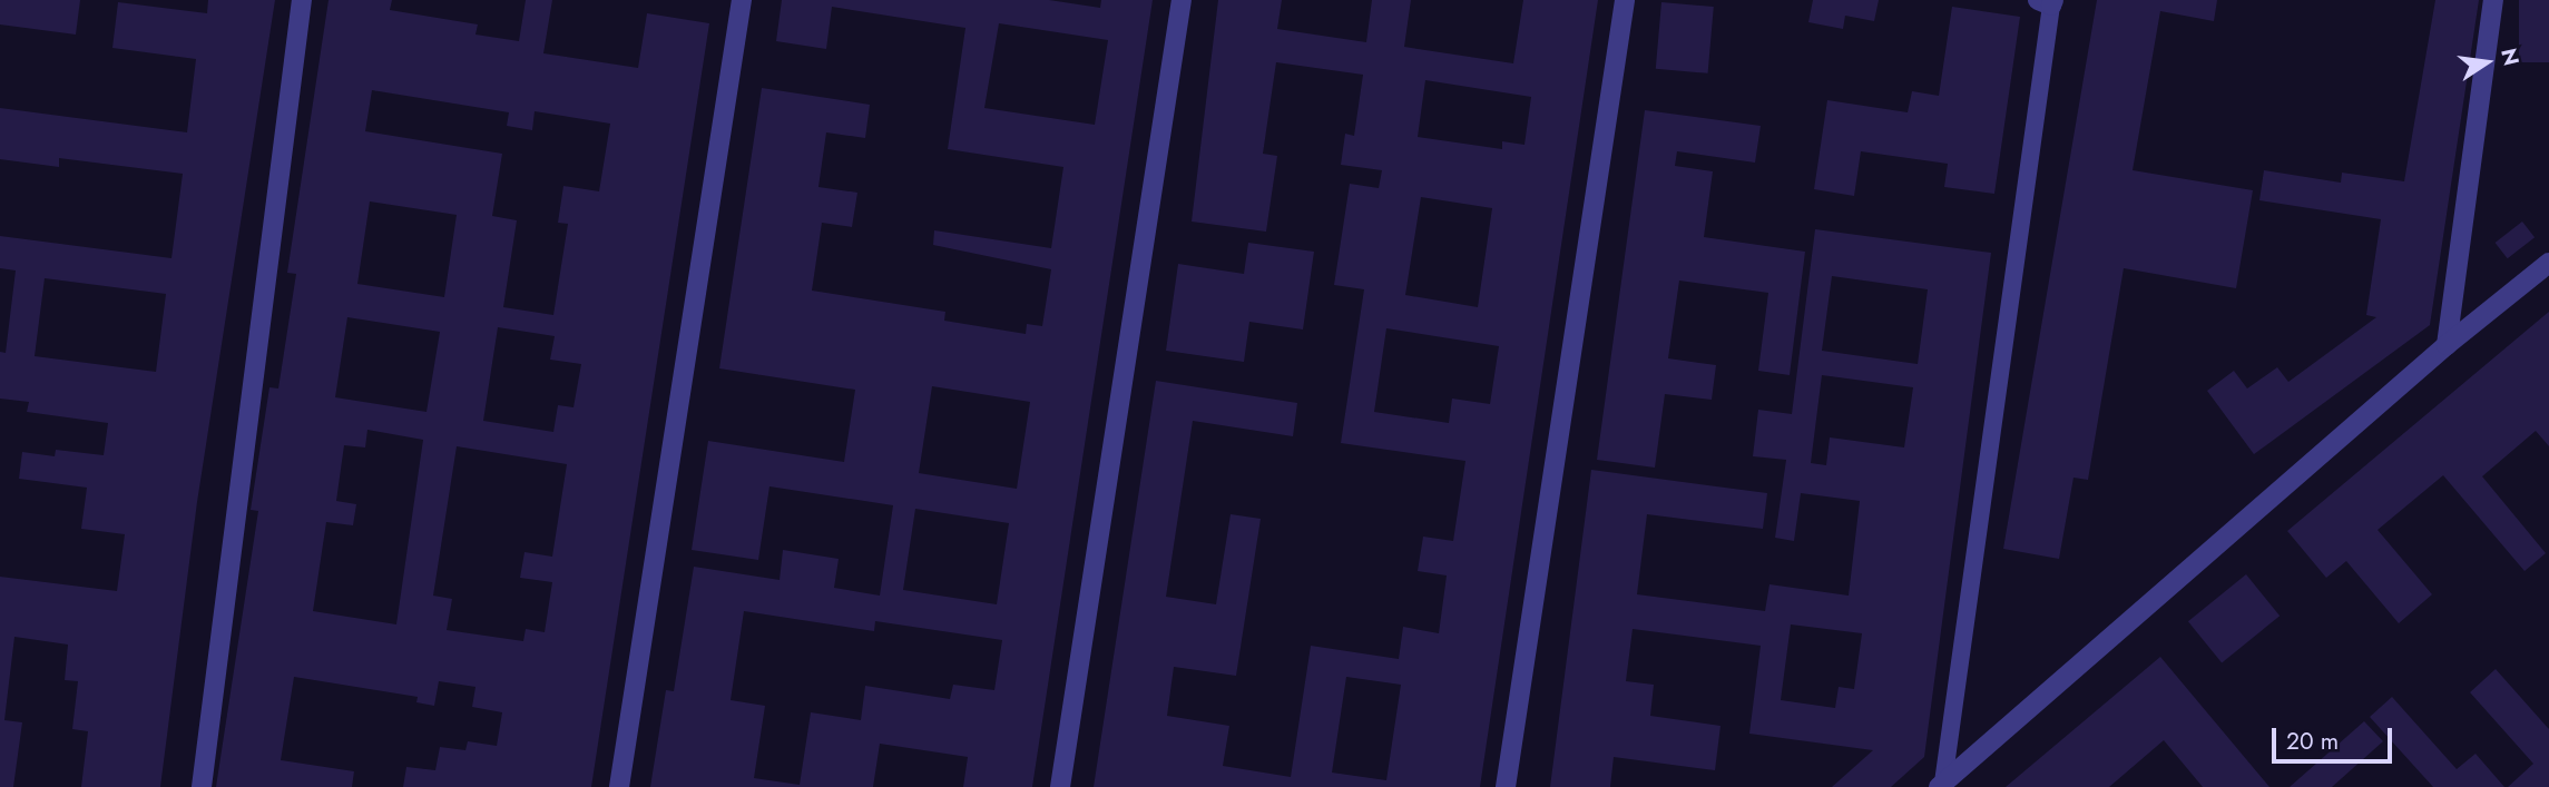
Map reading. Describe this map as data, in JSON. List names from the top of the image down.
{
  "scale_bar": "20 m",
  "north": "right"
}
